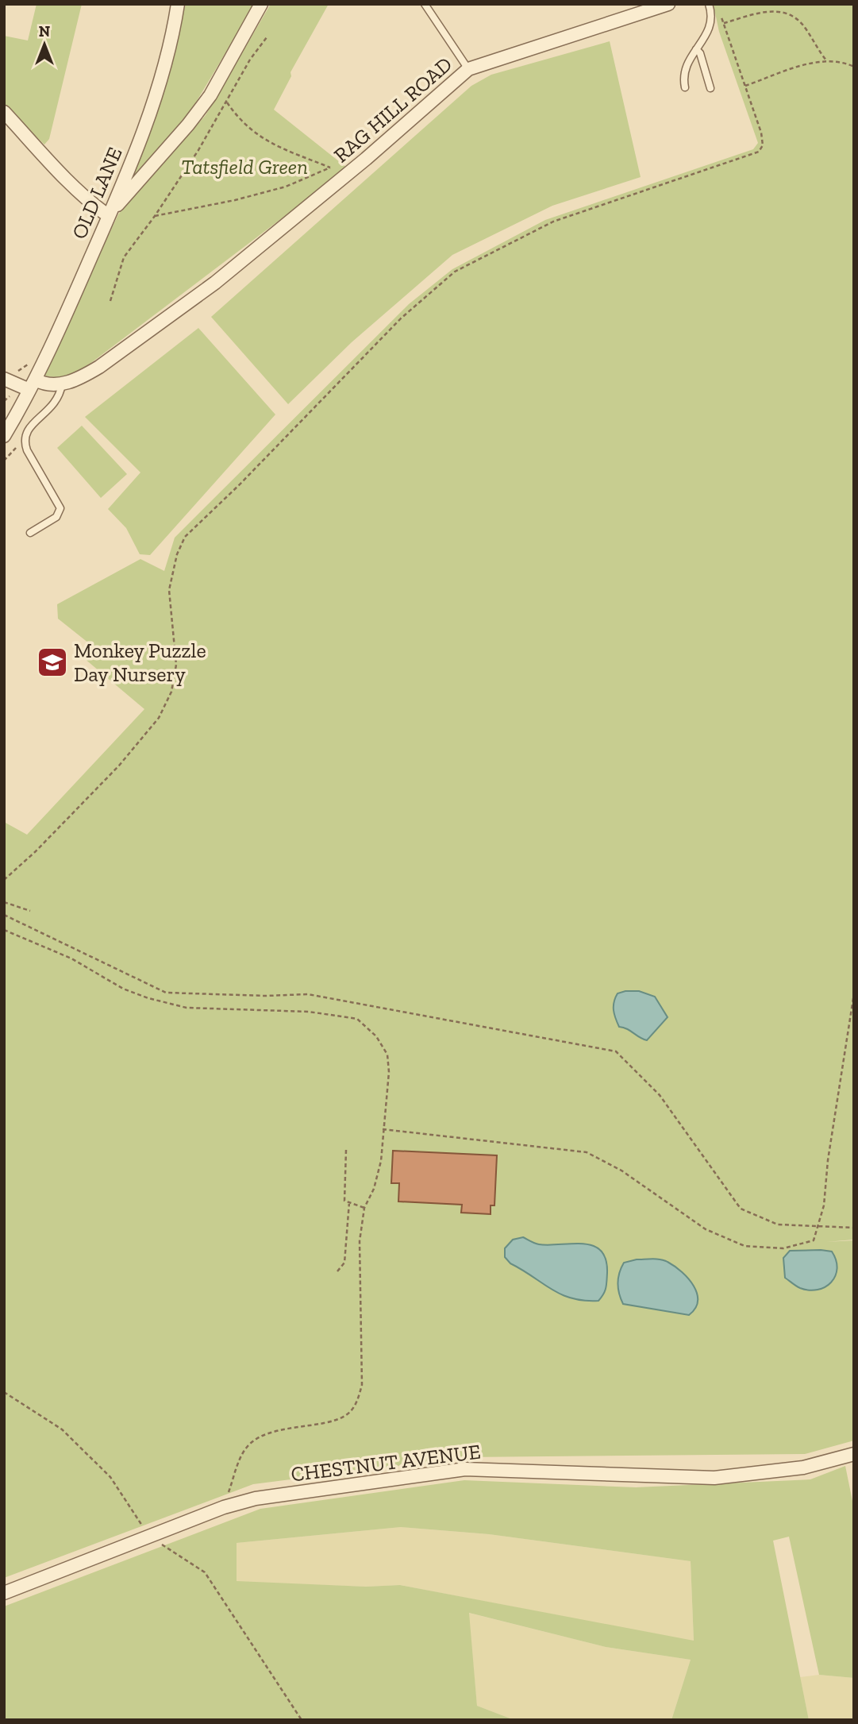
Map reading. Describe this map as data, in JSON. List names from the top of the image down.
{
  "streets": {
    "street": ["RAG HILL ROAD", "OLD LANE", "CHESTNUT AVENUE"]
  },
  "parks": ["Tatsfield Green"],
  "places": {
    "school or university": ["Monkey Puzzle Day Nursery"]
  },
  "north": "top"
}
